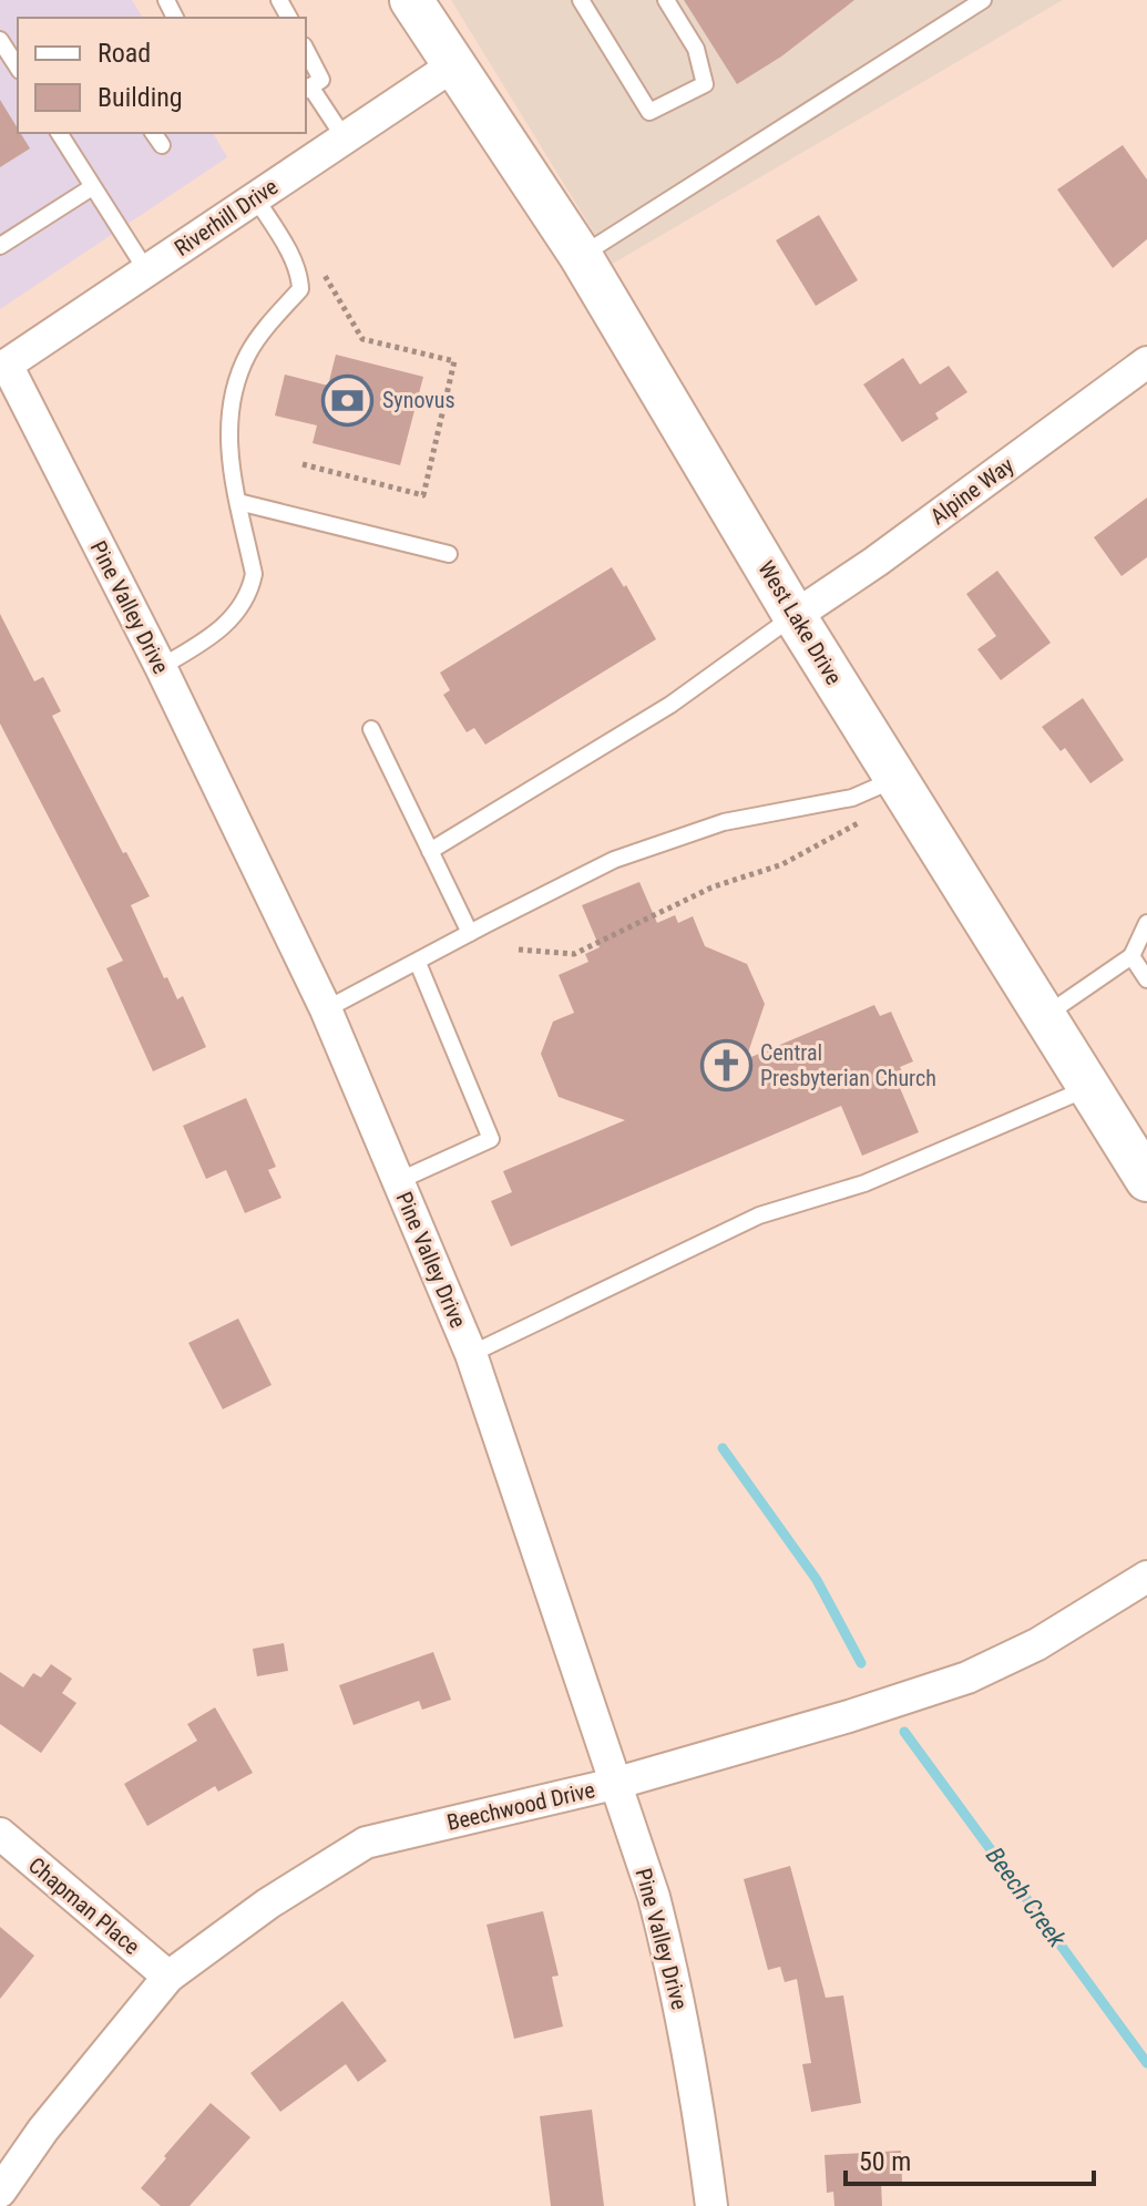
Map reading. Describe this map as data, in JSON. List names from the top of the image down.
{
  "streets": {
    "main road": ["West Lake Drive"],
    "street": [
      "Riverhill Drive",
      "Alpine Way",
      "Pine Valley Drive",
      "Beechwood Drive",
      "Chapman Place"
    ]
  },
  "crossings": [
    ["Riverhill Drive", "Pine Valley Drive"],
    ["Riverhill Drive", "West Lake Drive"],
    ["Alpine Way", "West Lake Drive"],
    ["Pine Valley Drive", "Beechwood Drive"],
    ["Beechwood Drive", "Chapman Place"]
  ],
  "water": ["Beech Creek"],
  "places": {
    "bank": ["Synovus"],
    "church": ["Central Presbyterian Church"]
  },
  "legend": ["Road", "Building"],
  "scale_bar": "50 m"
}
